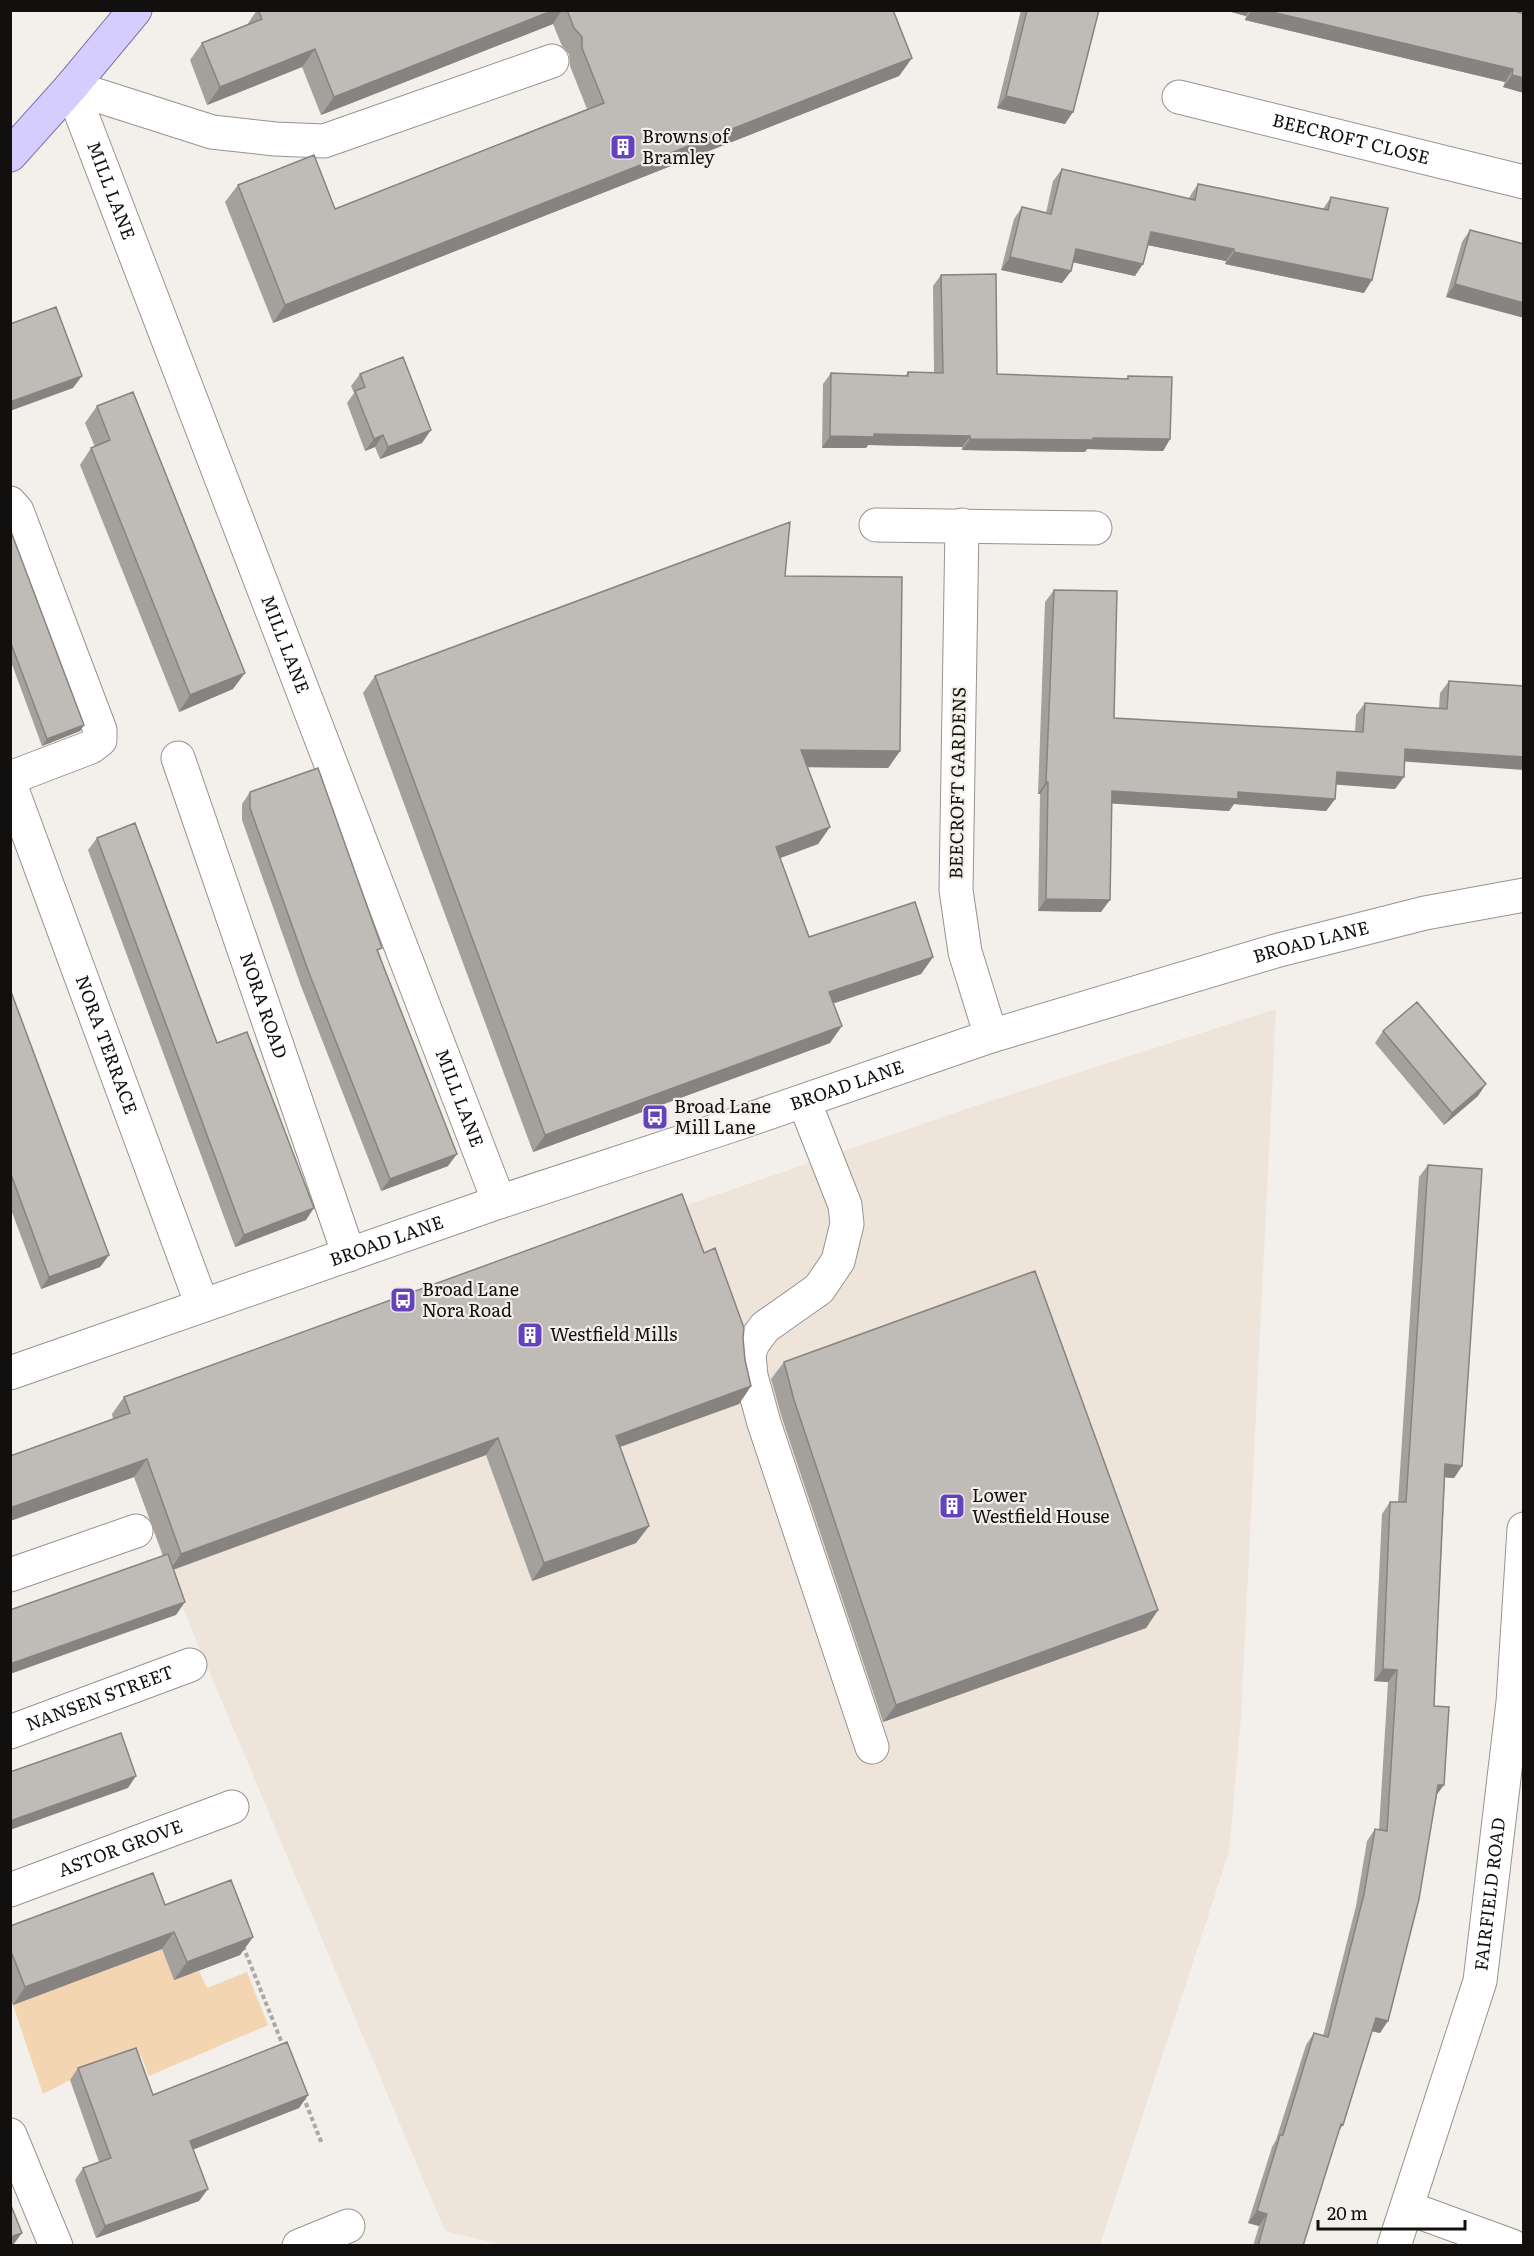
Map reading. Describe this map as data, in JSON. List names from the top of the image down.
{
  "streets": {
    "street": [
      "BEECROFT CLOSE",
      "MILL LANE",
      "BEECROFT GARDENS",
      "BROAD LANE",
      "NORA ROAD",
      "NORA TERRACE",
      "NANSEN STREET",
      "ASTOR GROVE",
      "FAIRFIELD ROAD"
    ]
  },
  "crossings": [
    ["MILL LANE", "BROAD LANE"],
    ["BEECROFT GARDENS", "BROAD LANE"],
    ["BROAD LANE", "NORA ROAD"],
    ["BROAD LANE", "NORA TERRACE"]
  ],
  "places": {
    "building": ["Browns of Bramley", "Westfield Mills", "Lower Westfield House"],
    "bus stop": ["Broad Lane Mill Lane", "Broad Lane Nora Road"]
  },
  "scale_bar": "20 m"
}
